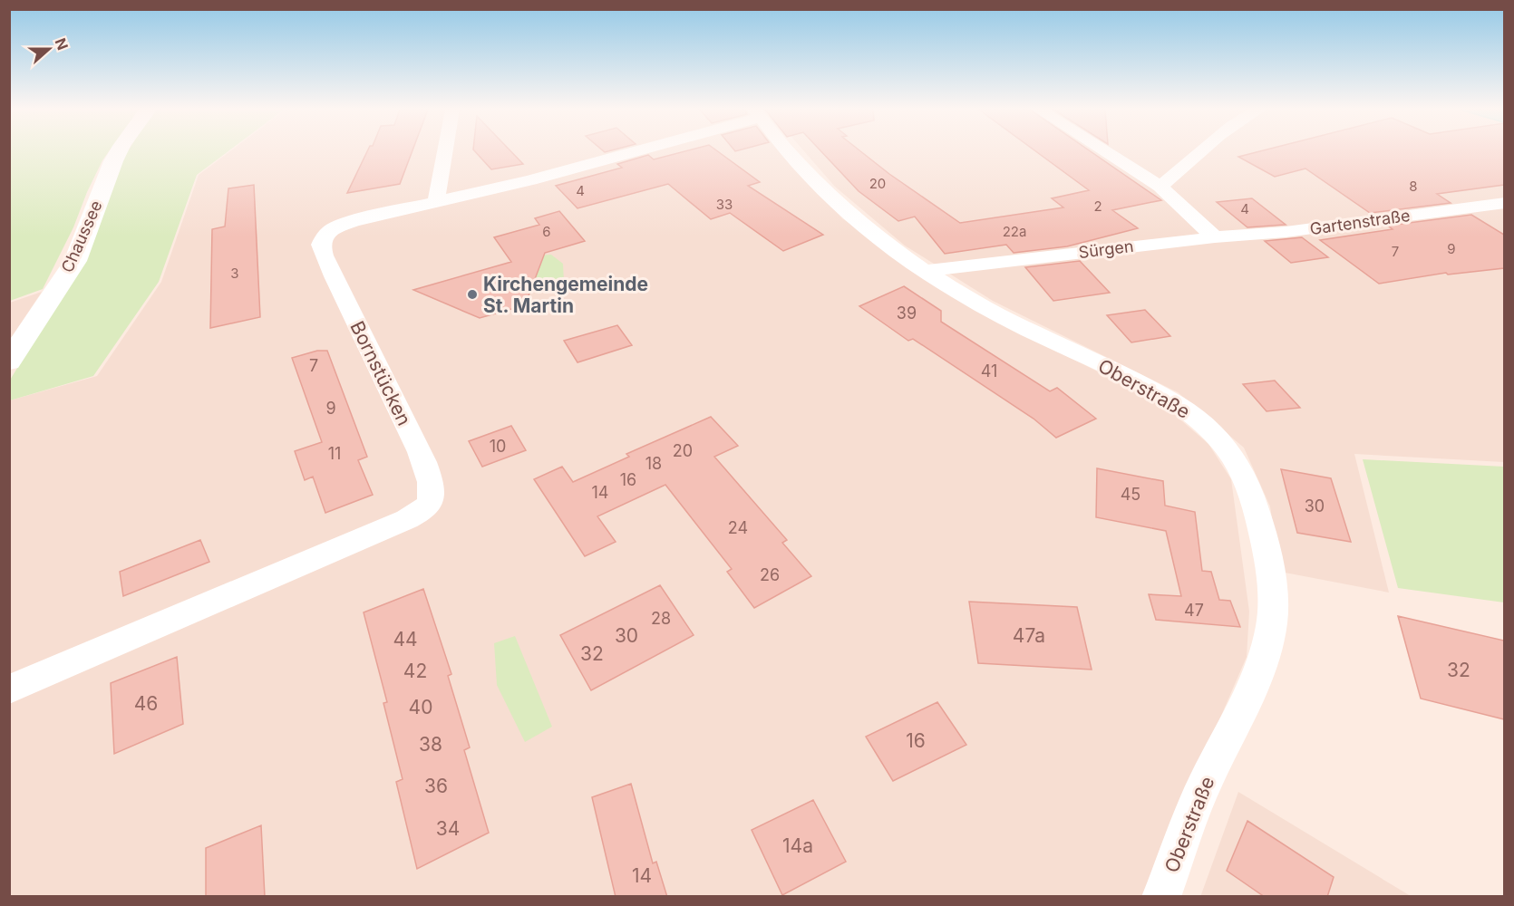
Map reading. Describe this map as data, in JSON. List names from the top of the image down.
{
  "streets": {
    "street": [
      "Gartenstraße",
      "Chaussee",
      "Sürgen",
      "Bornstücken",
      "Oberstraße"
    ]
  },
  "crossings": [
    ["Gartenstraße", "Sürgen"],
    ["Sürgen", "Oberstraße"]
  ],
  "places": ["Kirchengemeinde St. Martin"],
  "house_numbers": [
    "20",
    "8",
    "4",
    "33",
    "2",
    "4",
    "6",
    "22a",
    "9",
    "7",
    "3",
    "39",
    "7",
    "41",
    "9",
    "10",
    "20",
    "11",
    "18",
    "16",
    "14",
    "45",
    "30",
    "24",
    "26",
    "47",
    "28",
    "30",
    "47a",
    "44",
    "32",
    "32",
    "42",
    "46",
    "40",
    "16",
    "38",
    "36",
    "34",
    "14a",
    "14"
  ],
  "north": "right"
}
